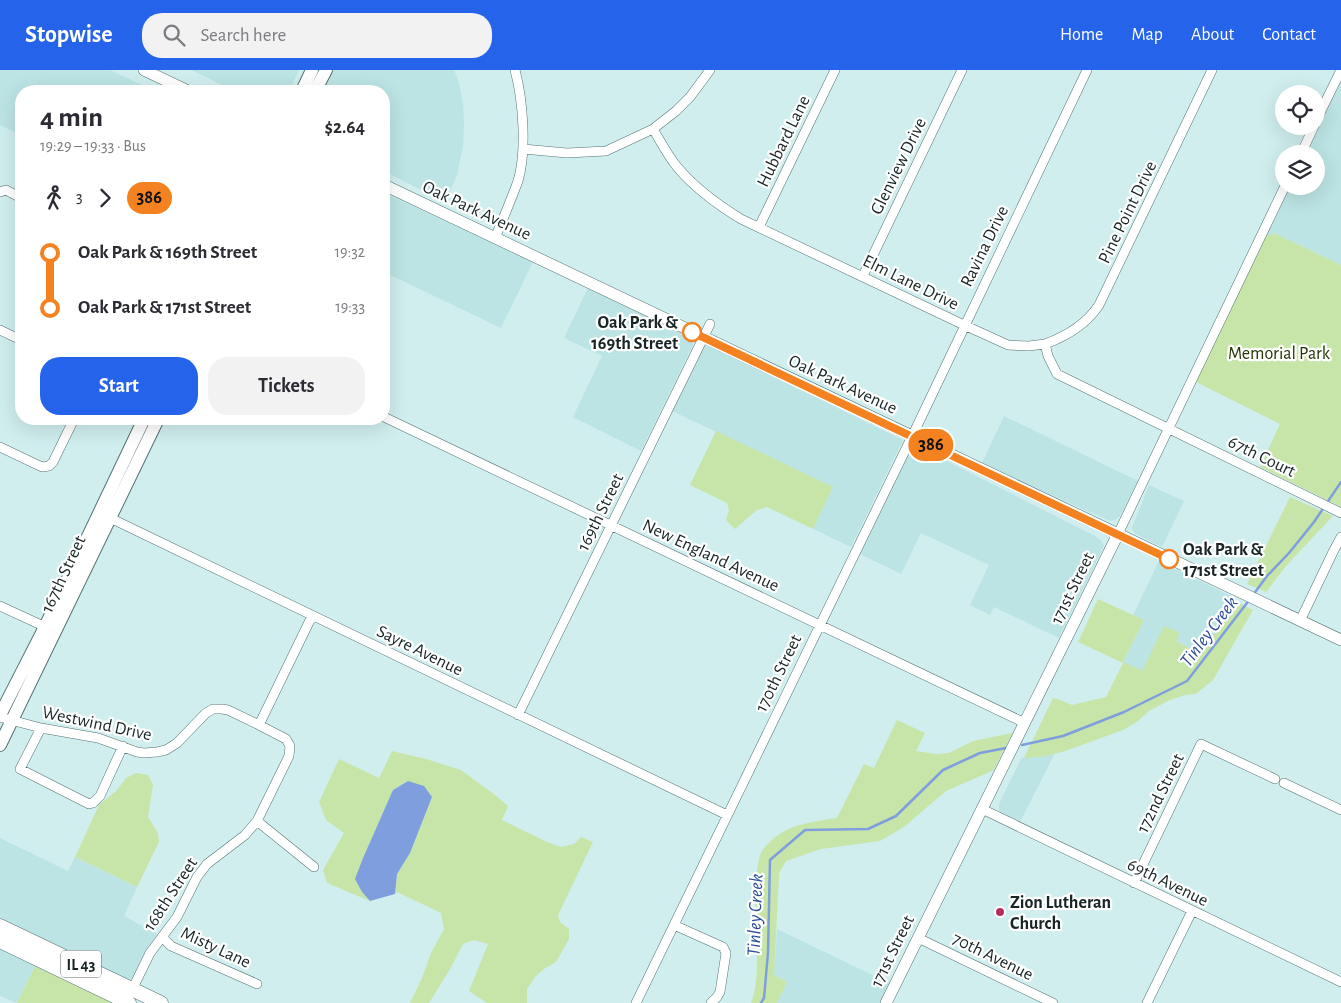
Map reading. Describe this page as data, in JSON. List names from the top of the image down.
{
  "streets": {
    "main road": ["167th Street", "IL 43"],
    "street": [
      "Hubbard Lane",
      "Glenview Drive",
      "Oak Park Avenue",
      "Pine Point Drive",
      "Ravina Drive",
      "Elm Lane Drive",
      "67th Court",
      "169th Street",
      "New England Avenue",
      "171st Street",
      "Sayre Avenue",
      "170th Street",
      "Westwind Drive",
      "172nd Street",
      "69th Avenue",
      "168th Street",
      "Misty Lane",
      "70th Avenue"
    ]
  },
  "crossings": [
    ["Hubbard Lane", "Elm Lane Drive"],
    ["Glenview Drive", "Elm Lane Drive"],
    ["Oak Park Avenue", "Ravina Drive"],
    ["Oak Park Avenue", "169th Street"],
    ["Oak Park Avenue", "171st Street"],
    ["Oak Park Avenue", "170th Street"],
    ["Pine Point Drive", "Elm Lane Drive"],
    ["Ravina Drive", "Elm Lane Drive"],
    ["Ravina Drive", "170th Street"],
    ["67th Court", "171st Street"],
    ["169th Street", "New England Avenue"],
    ["169th Street", "Sayre Avenue"],
    ["New England Avenue", "171st Street"],
    ["New England Avenue", "170th Street"],
    ["167th Street", "Sayre Avenue"],
    ["167th Street", "Westwind Drive"],
    ["171st Street", "69th Avenue"],
    ["171st Street", "70th Avenue"],
    ["Sayre Avenue", "170th Street"],
    ["Westwind Drive", "168th Street"],
    ["172nd Street", "69th Avenue"],
    ["168th Street", "Misty Lane"],
    ["168th Street", "IL 43"]
  ],
  "water": ["Tinley Creek"],
  "parks": ["Memorial Park"],
  "places": ["Oak Park & 169th Street", "Oak Park & 171st Street", "Zion Lutheran Church"],
  "lines": ["bus line 386"],
  "page": {
    "header": "Stopwise",
    "search": "Search here",
    "nav": [
      "Home",
      "Map",
      "About",
      "Contact"
    ],
    "on_map": "386",
    "heading": ["4 min", "19:29 – 19:33 · Bus", "$2.64"],
    "legs": ["3", "386"],
    "list": [
      {
        "name": "Oak Park & 169th Street",
        "value": "19:32"
      },
      {
        "name": "Oak Park & 171st Street",
        "value": "19:33"
      }
    ],
    "buttons": ["Start", "Tickets"]
  }
}
